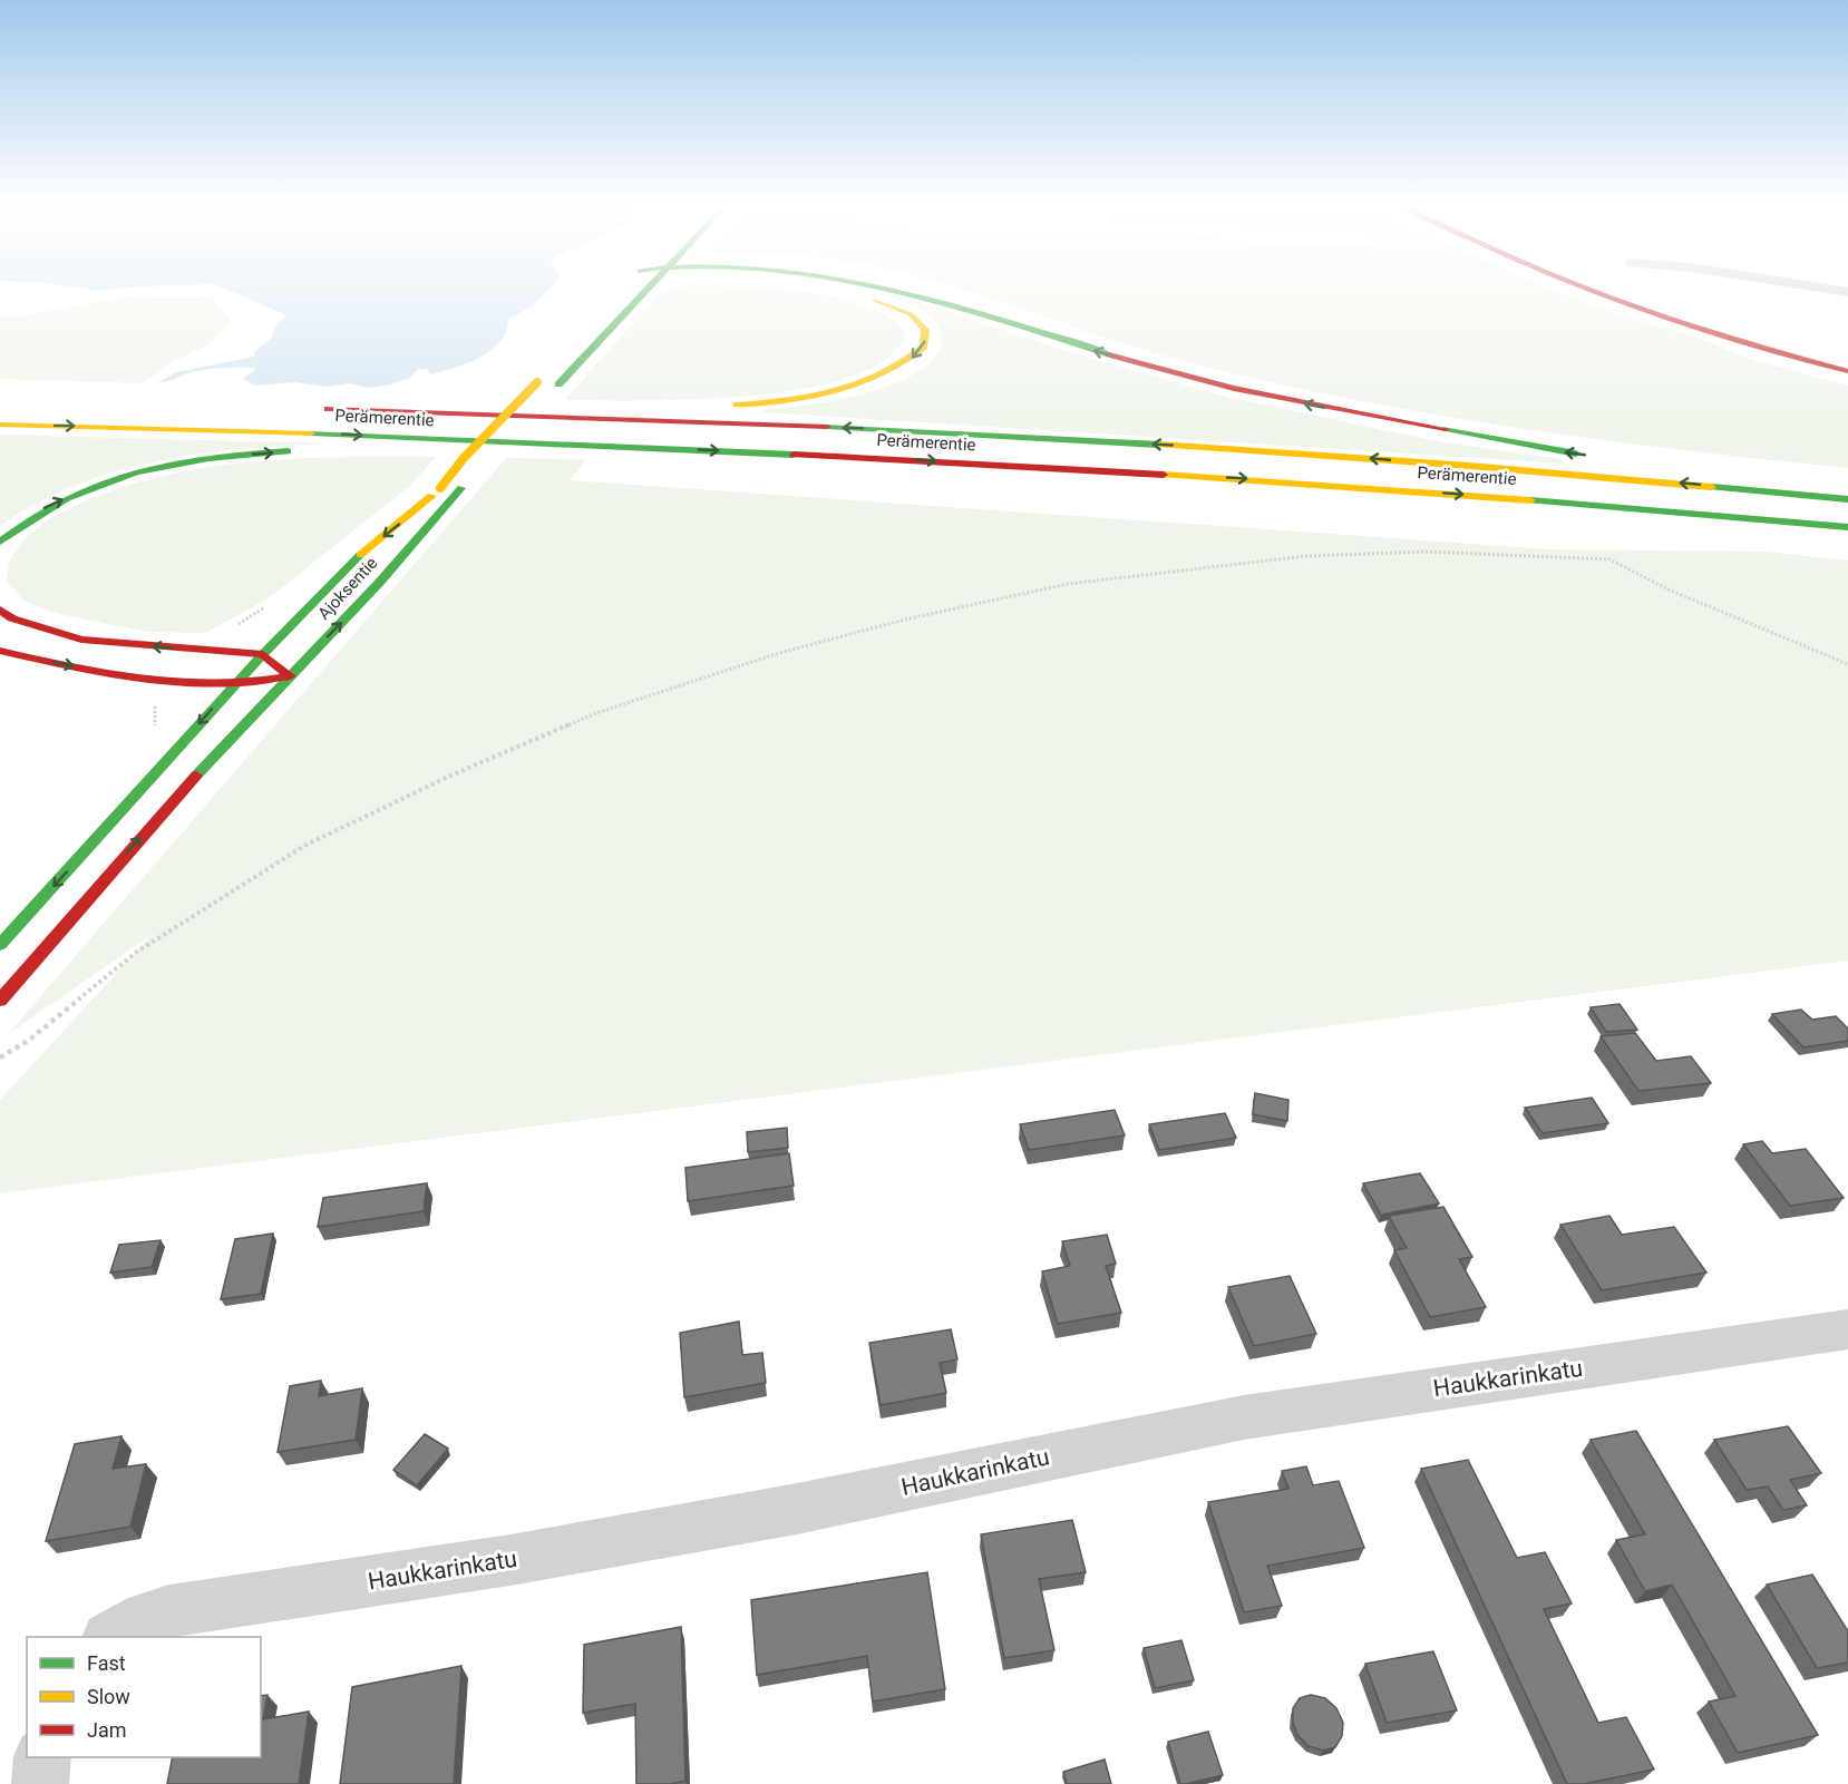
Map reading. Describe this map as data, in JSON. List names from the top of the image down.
{
  "streets": {
    "main road": ["Perämerentie", "Ajoksentie"],
    "street": ["Haukkarinkatu"]
  },
  "legend": ["Fast", "Slow", "Jam"]
}
